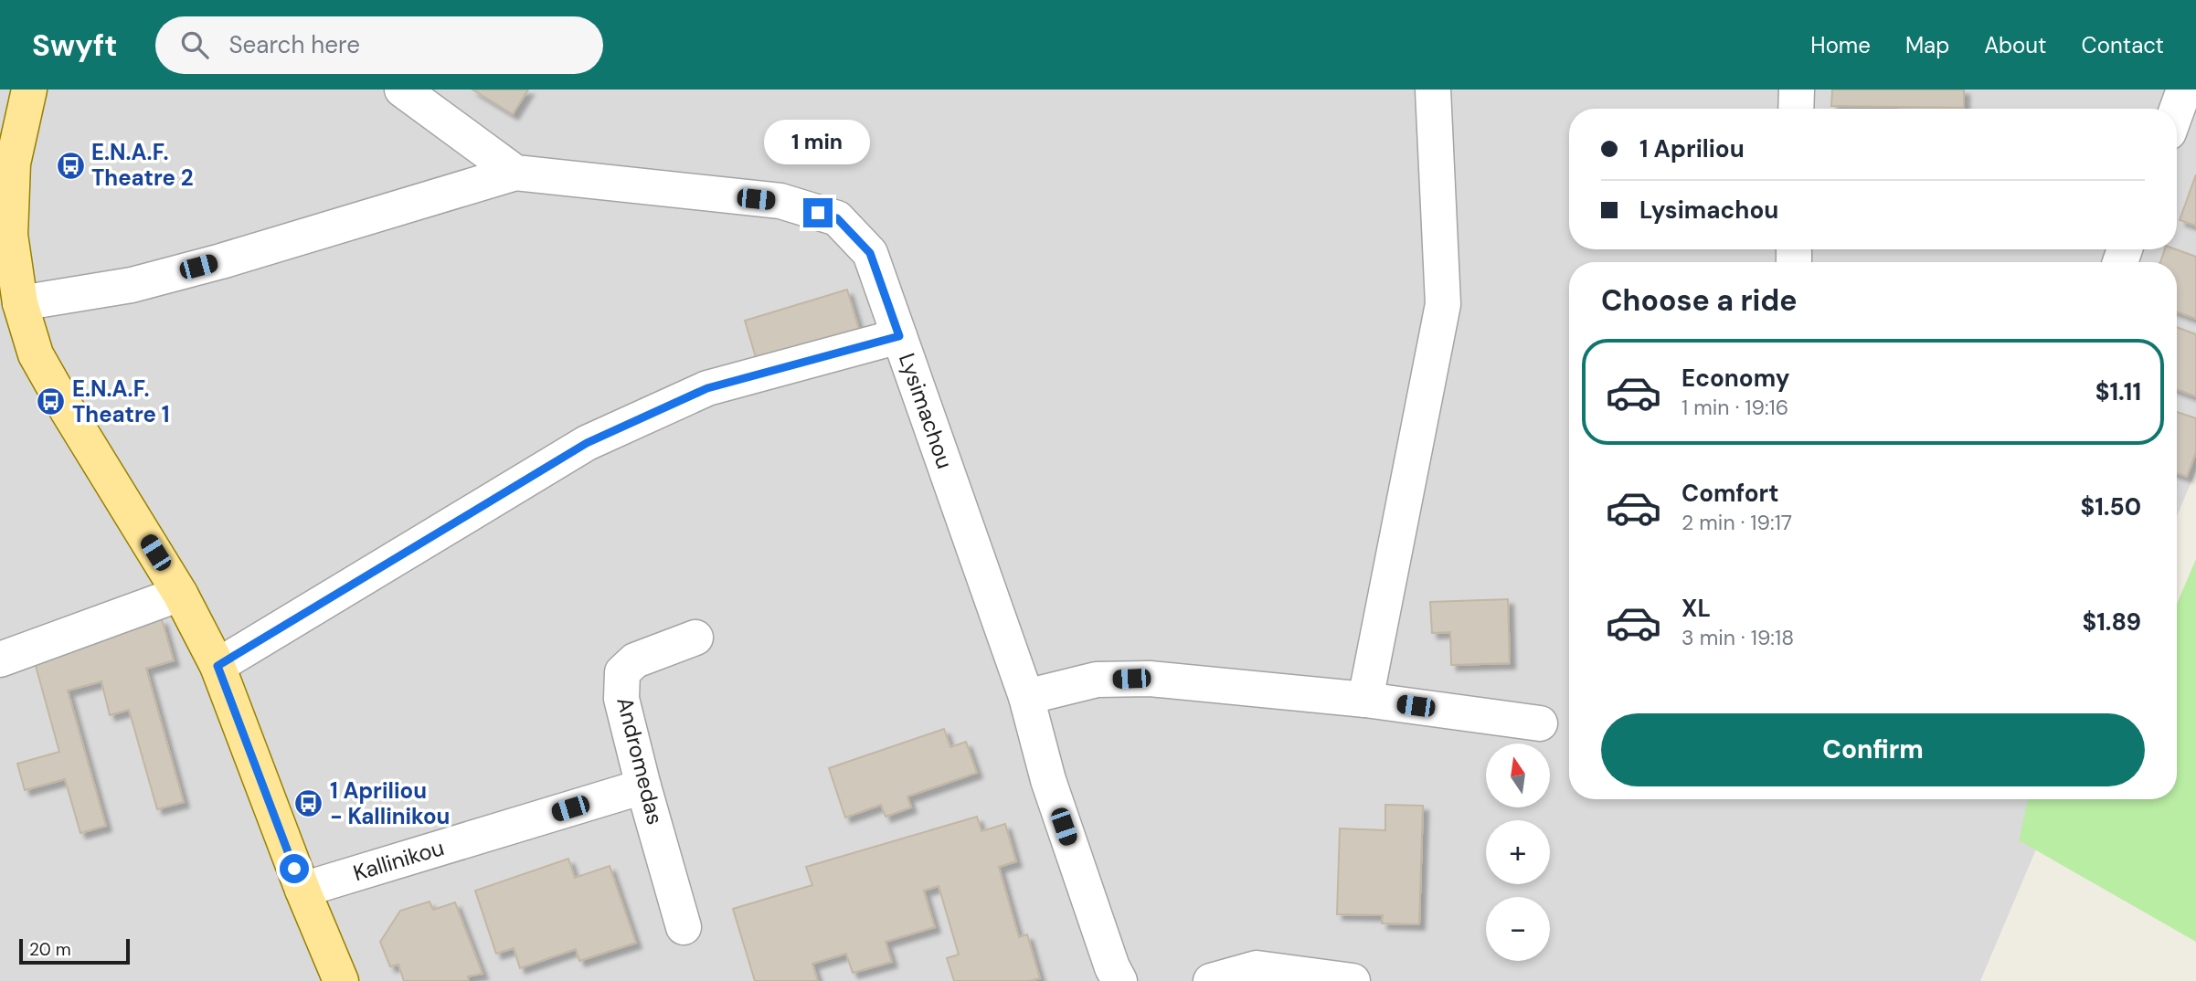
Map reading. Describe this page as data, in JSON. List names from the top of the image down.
{
  "streets": {
    "street": ["Lysimachou", "Andromedas", "Kallinikou"]
  },
  "crossings": [
    ["Andromedas", "Kallinikou"]
  ],
  "places": {
    "bus stop": ["E.N.A.F. Theatre 2", "E.N.A.F. Theatre 1", "1 Apriliou - Kallinikou"]
  },
  "scale_bar": "20 m",
  "north": "top",
  "page": {
    "header": "Swyft",
    "search": "Search here",
    "nav": [
      "Home",
      "Map",
      "About",
      "Contact"
    ],
    "banner": ["1 Apriliou", "Lysimachou"],
    "bubble": "1 min",
    "heading": "Choose a ride",
    "list": [
      {
        "name": "Economy",
        "note": "1 min · 19:16",
        "value": "$1.11"
      },
      {
        "name": "Comfort",
        "note": "2 min · 19:17",
        "value": "$1.50"
      },
      {
        "name": "XL",
        "note": "3 min · 19:18",
        "value": "$1.89"
      }
    ],
    "buttons": "Confirm",
    "map_buttons": ["+", "−"],
    "scale": "20 m"
  }
}
